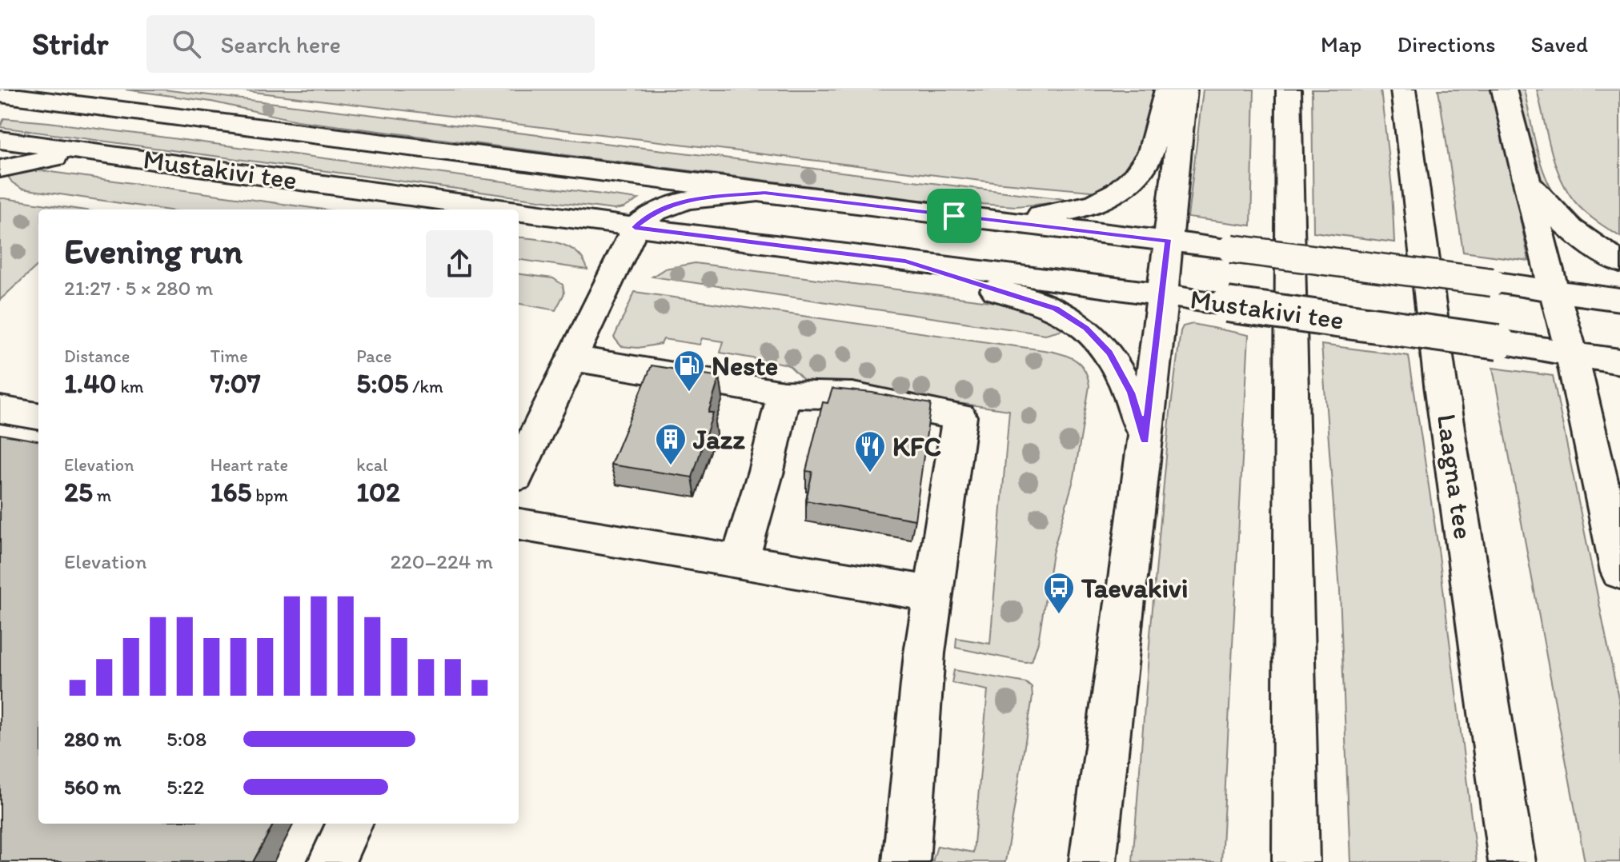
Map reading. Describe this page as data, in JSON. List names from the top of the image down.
{
  "streets": {
    "main road": ["Mustakivi tee", "Laagna tee"]
  },
  "places": {
    "fuel station": ["Neste"],
    "building": ["Jazz"],
    "restaurant": ["KFC"],
    "bus stop": ["Taevakivi"]
  },
  "page": {
    "header": "Stridr",
    "search": "Search here",
    "nav": ["Map", "Directions", "Saved"],
    "heading": ["Evening run", "21:27 · 5 × 280 m"],
    "stats": [
      ["Distance", "1.40 km"],
      ["Time", "7:07"],
      ["Pace", "5:05 /km"],
      ["Elevation", "25 m"],
      ["Heart rate", "165 bpm"],
      ["kcal", "102"]
    ],
    "chart": ["Elevation", "220–224 m"],
    "list": [
      {
        "name": "280 m",
        "note": "5:08"
      },
      {
        "name": "560 m",
        "note": "5:22"
      }
    ]
  }
}
